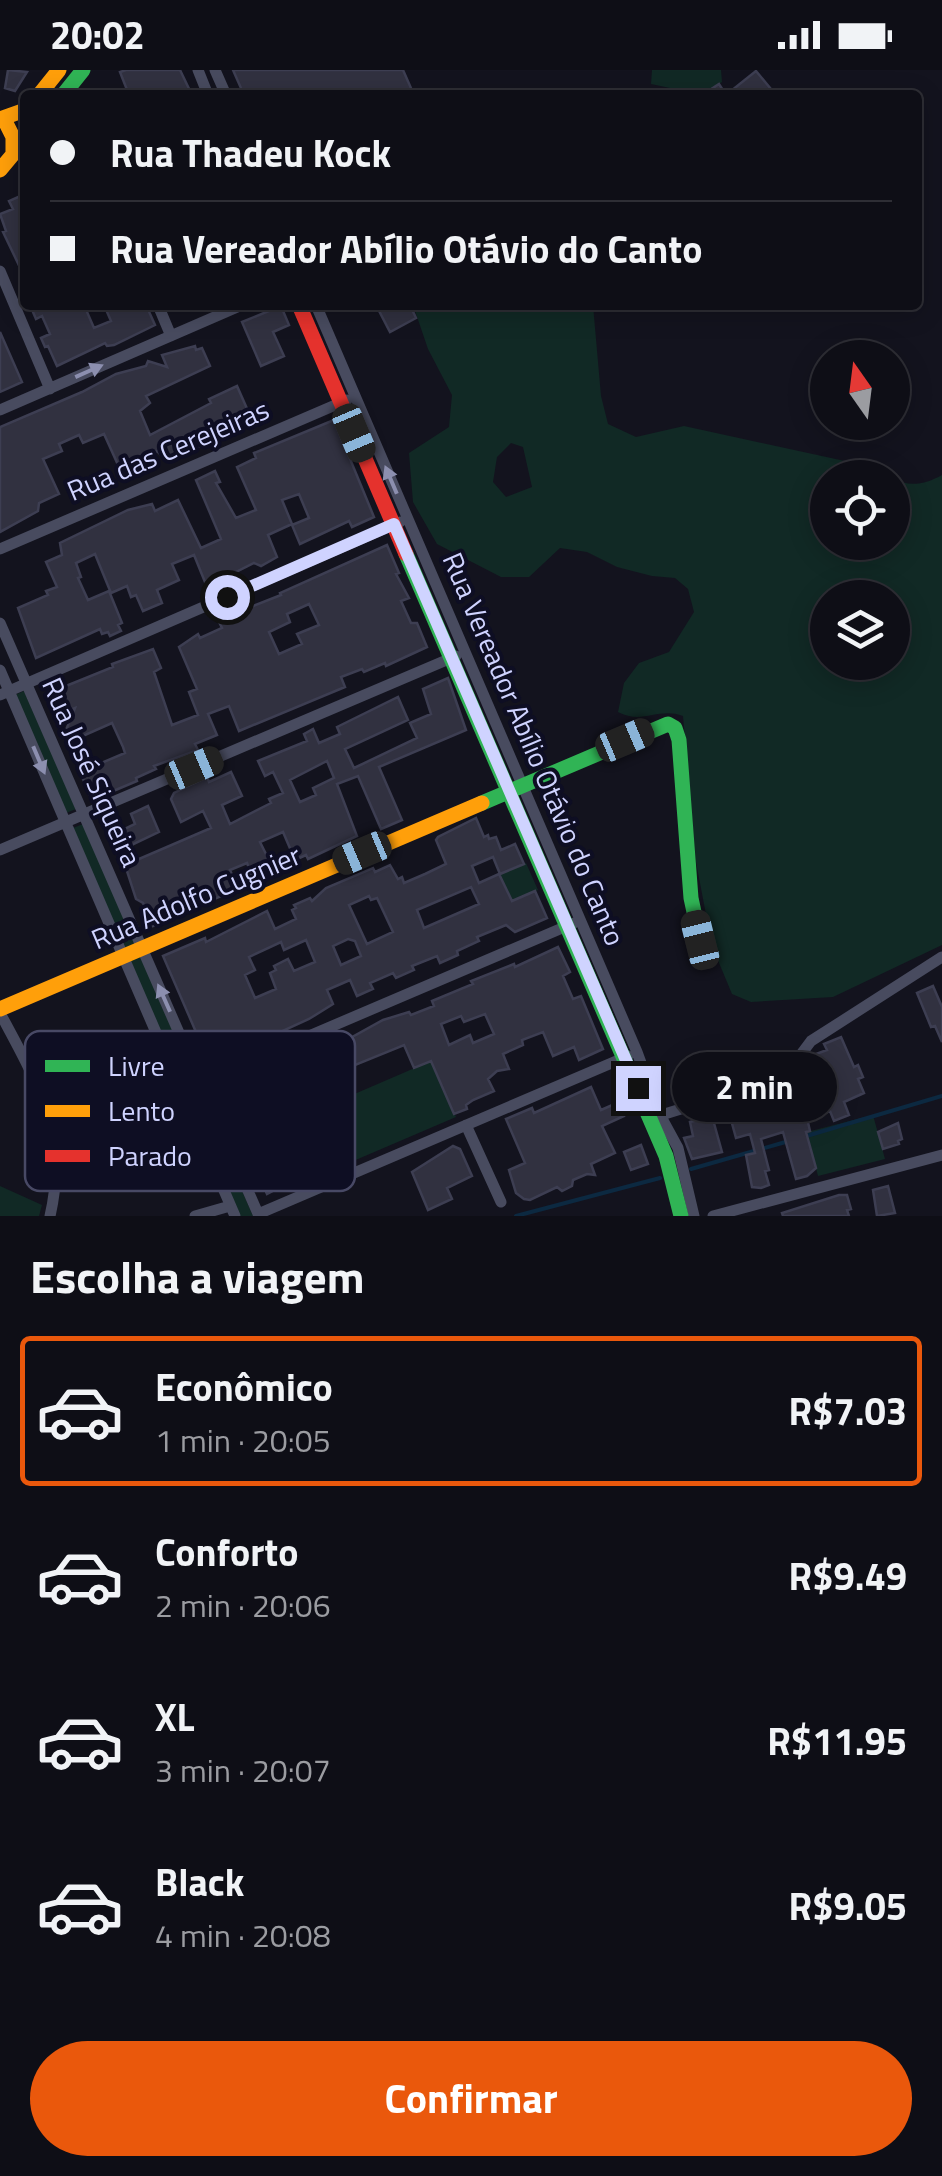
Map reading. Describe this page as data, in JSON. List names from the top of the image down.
{
  "streets": {
    "street": [
      "Rua das Cerejeiras",
      "Rua Vereador Abílio Otávio do Canto",
      "Rua José Siqueira",
      "Rua Adolfo Cugnier"
    ]
  },
  "crossings": [
    ["Rua das Cerejeiras", "Rua Vereador Abílio Otávio do Canto"],
    ["Rua Vereador Abílio Otávio do Canto", "Rua Adolfo Cugnier"],
    ["Rua José Siqueira", "Rua Adolfo Cugnier"]
  ],
  "legend": ["Livre", "Lento", "Parado"],
  "north": "top",
  "page": {
    "status": "20:02",
    "banner": ["Rua Thadeu Kock", "Rua Vereador Abílio Otávio do Canto"],
    "bubble": "2 min",
    "heading": "Escolha a viagem",
    "list": [
      {
        "name": "Econômico",
        "note": "1 min · 20:05",
        "value": "R$7.03"
      },
      {
        "name": "Conforto",
        "note": "2 min · 20:06",
        "value": "R$9.49"
      },
      {
        "name": "XL",
        "note": "3 min · 20:07",
        "value": "R$11.95"
      },
      {
        "name": "Black",
        "note": "4 min · 20:08",
        "value": "R$9.05"
      }
    ],
    "buttons": "Confirmar"
  }
}
